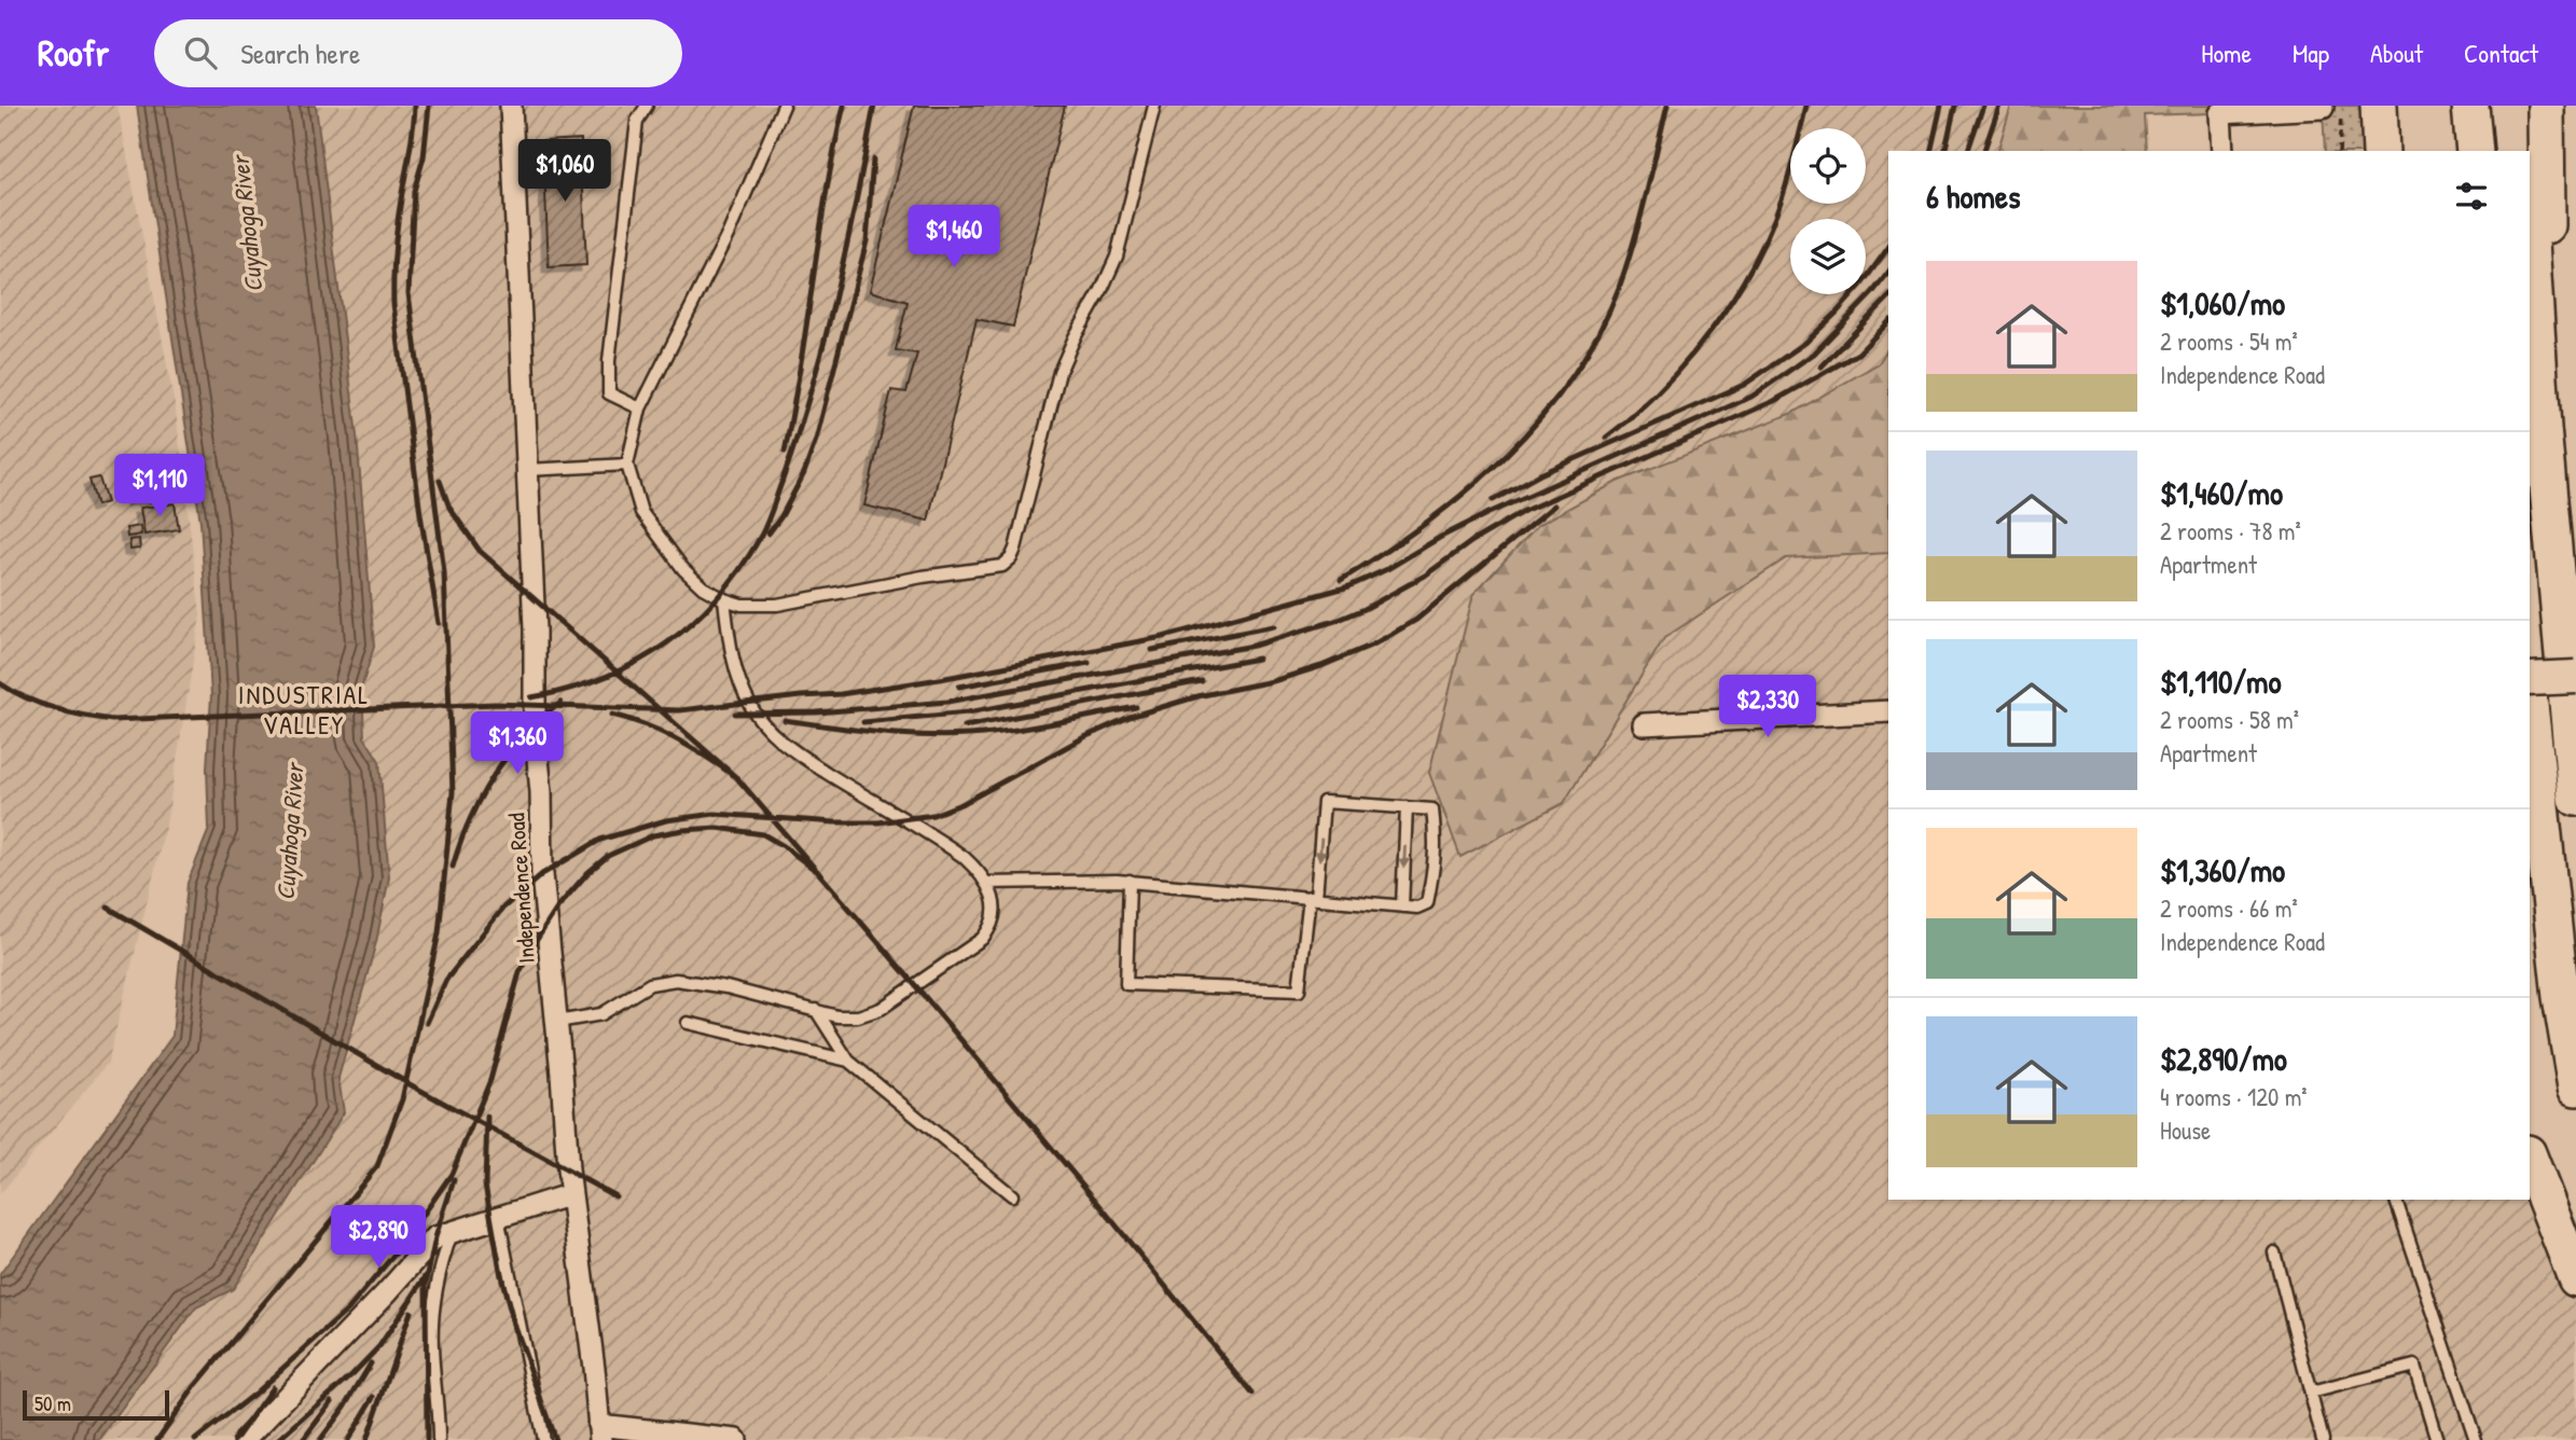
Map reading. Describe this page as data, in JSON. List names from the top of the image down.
{
  "streets": {
    "street": ["Independence Road"]
  },
  "districts": ["INDUSTRIAL VALLEY"],
  "water": ["Cuyahoga River"],
  "scale_bar": "50 m",
  "page": {
    "header": "Roofr",
    "search": "Search here",
    "nav": [
      "Home",
      "Map",
      "About",
      "Contact"
    ],
    "price": [
      "$1,060",
      "$1,460",
      "$1,110",
      "$2,330",
      "$1,360",
      "$2,890"
    ],
    "heading": "6 homes",
    "list": [
      {
        "name": "$1,060/mo",
        "note": "2 rooms · 54 m² · Independence Road"
      },
      {
        "name": "$1,460/mo",
        "note": "2 rooms · 78 m² · Apartment"
      },
      {
        "name": "$1,110/mo",
        "note": "2 rooms · 58 m² · Apartment"
      },
      {
        "name": "$1,360/mo",
        "note": "2 rooms · 66 m² · Independence Road"
      },
      {
        "name": "$2,890/mo",
        "note": "4 rooms · 120 m² · House"
      }
    ],
    "scale": "50 m"
  }
}
